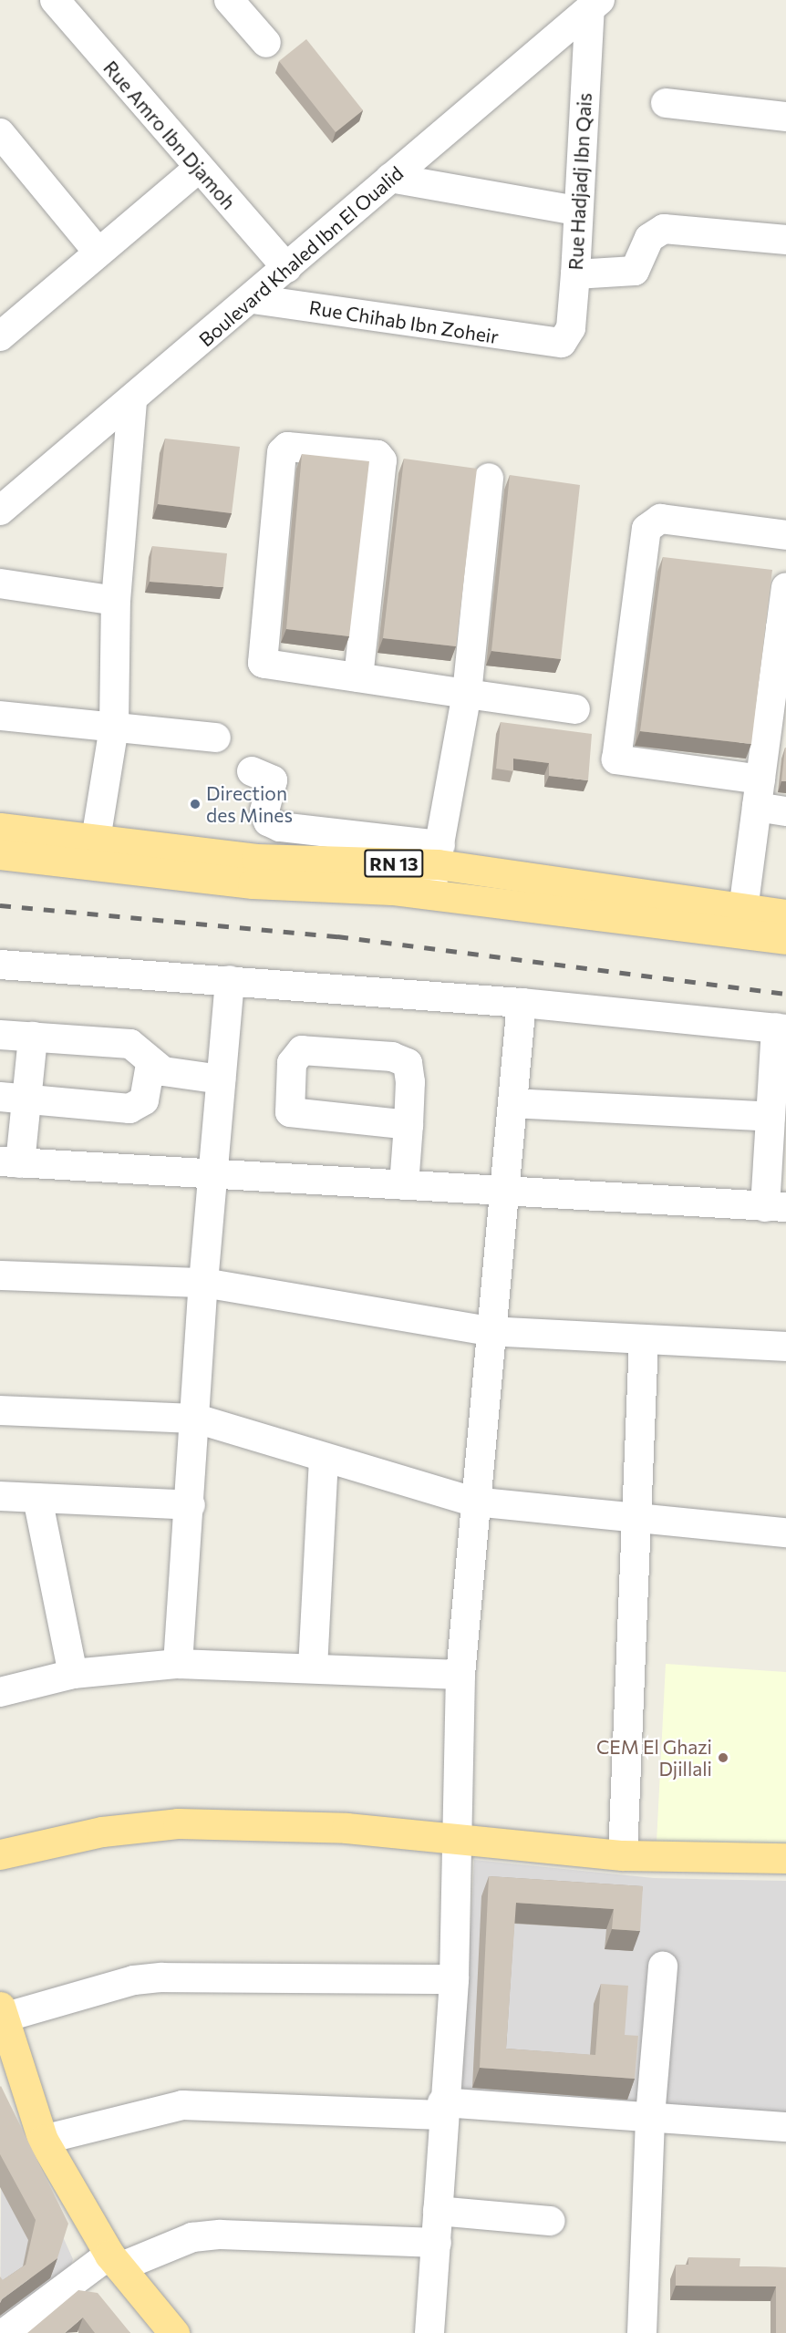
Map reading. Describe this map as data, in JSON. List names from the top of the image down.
{
  "streets": {
    "main road": ["RN 13"],
    "street": [
      "Rue Amro Ibn Djamoh",
      "Rue Hadjadj Ibn Qais",
      "Boulevard Khaled Ibn El Oualid",
      "Rue Chihab Ibn Zoheir"
    ]
  },
  "crossings": [
    ["Rue Amro Ibn Djamoh", "Boulevard Khaled Ibn El Oualid"],
    ["Rue Hadjadj Ibn Qais", "Boulevard Khaled Ibn El Oualid"],
    ["Rue Hadjadj Ibn Qais", "Rue Chihab Ibn Zoheir"],
    ["Boulevard Khaled Ibn El Oualid", "Rue Chihab Ibn Zoheir"]
  ],
  "places": ["Direction des Mines", "CEM El Ghazi Djillali"]
}
